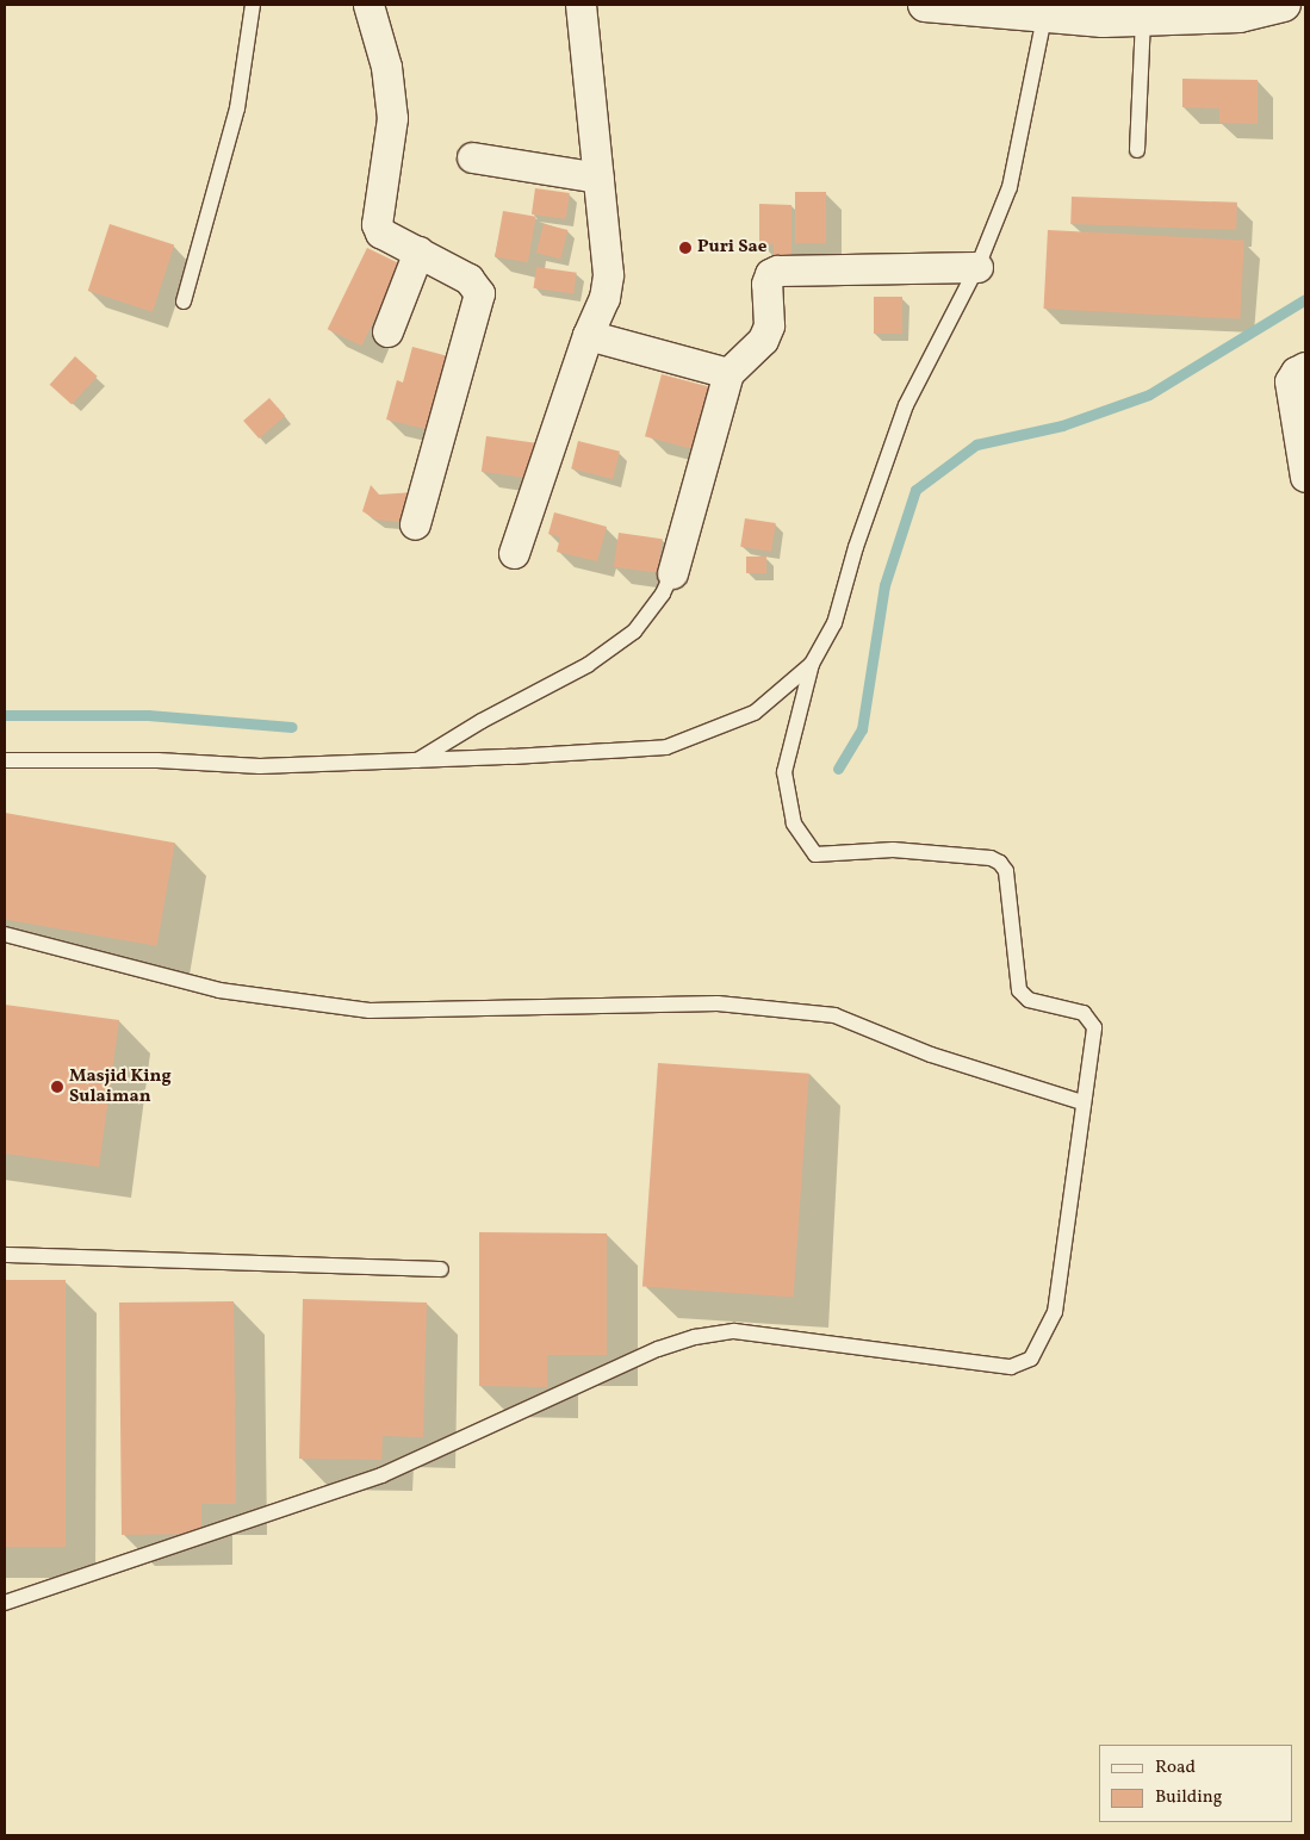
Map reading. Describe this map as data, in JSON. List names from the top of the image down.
{
  "places": ["Puri Sae", "Masjid King Sulaiman"],
  "legend": ["Road", "Building"]
}
